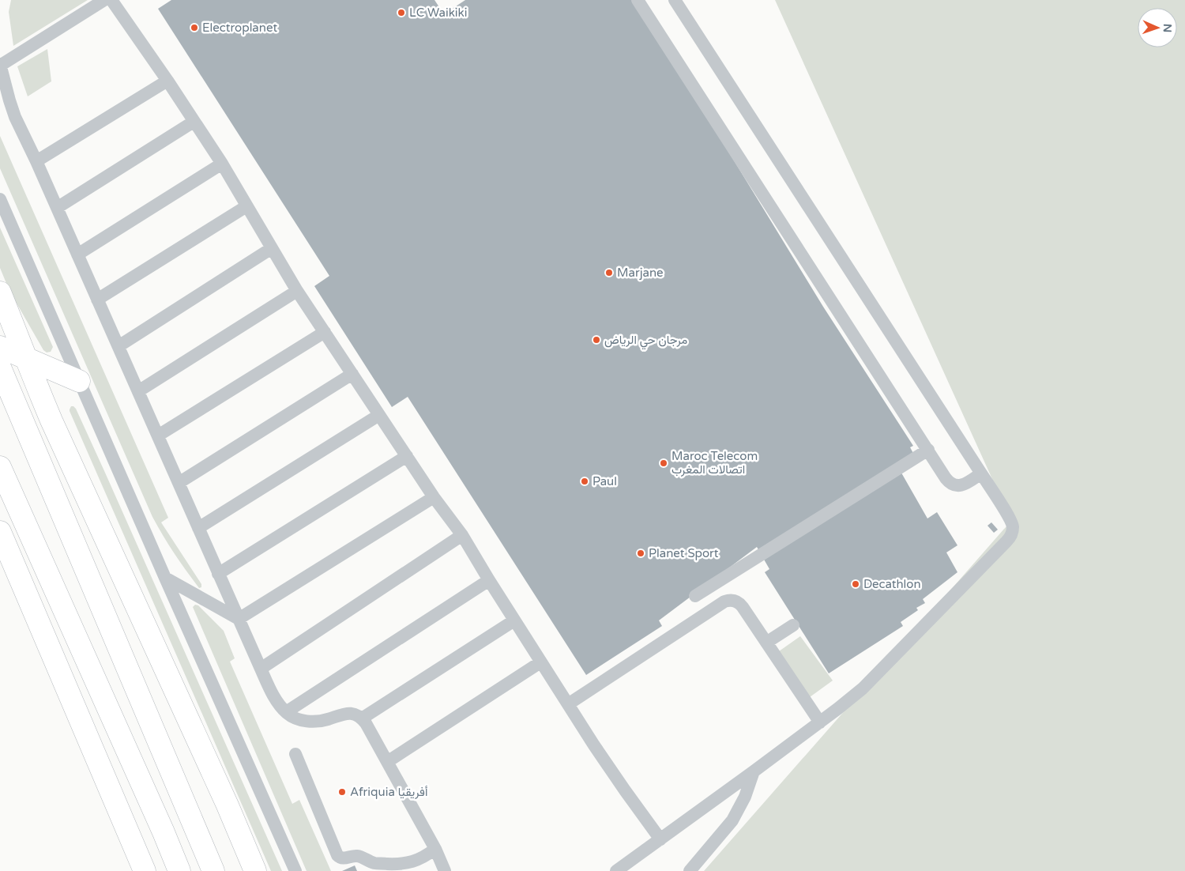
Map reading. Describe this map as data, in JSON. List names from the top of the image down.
{
  "places": [
    "LC Waikiki",
    "Electroplanet",
    "Marjane",
    "مرجان حي الرياض",
    "Maroc Telecom اتصالات المغرب",
    "Paul",
    "Planet Sport",
    "Decathlon",
    "Afriquia أفريقيا"
  ],
  "north": "right"
}
